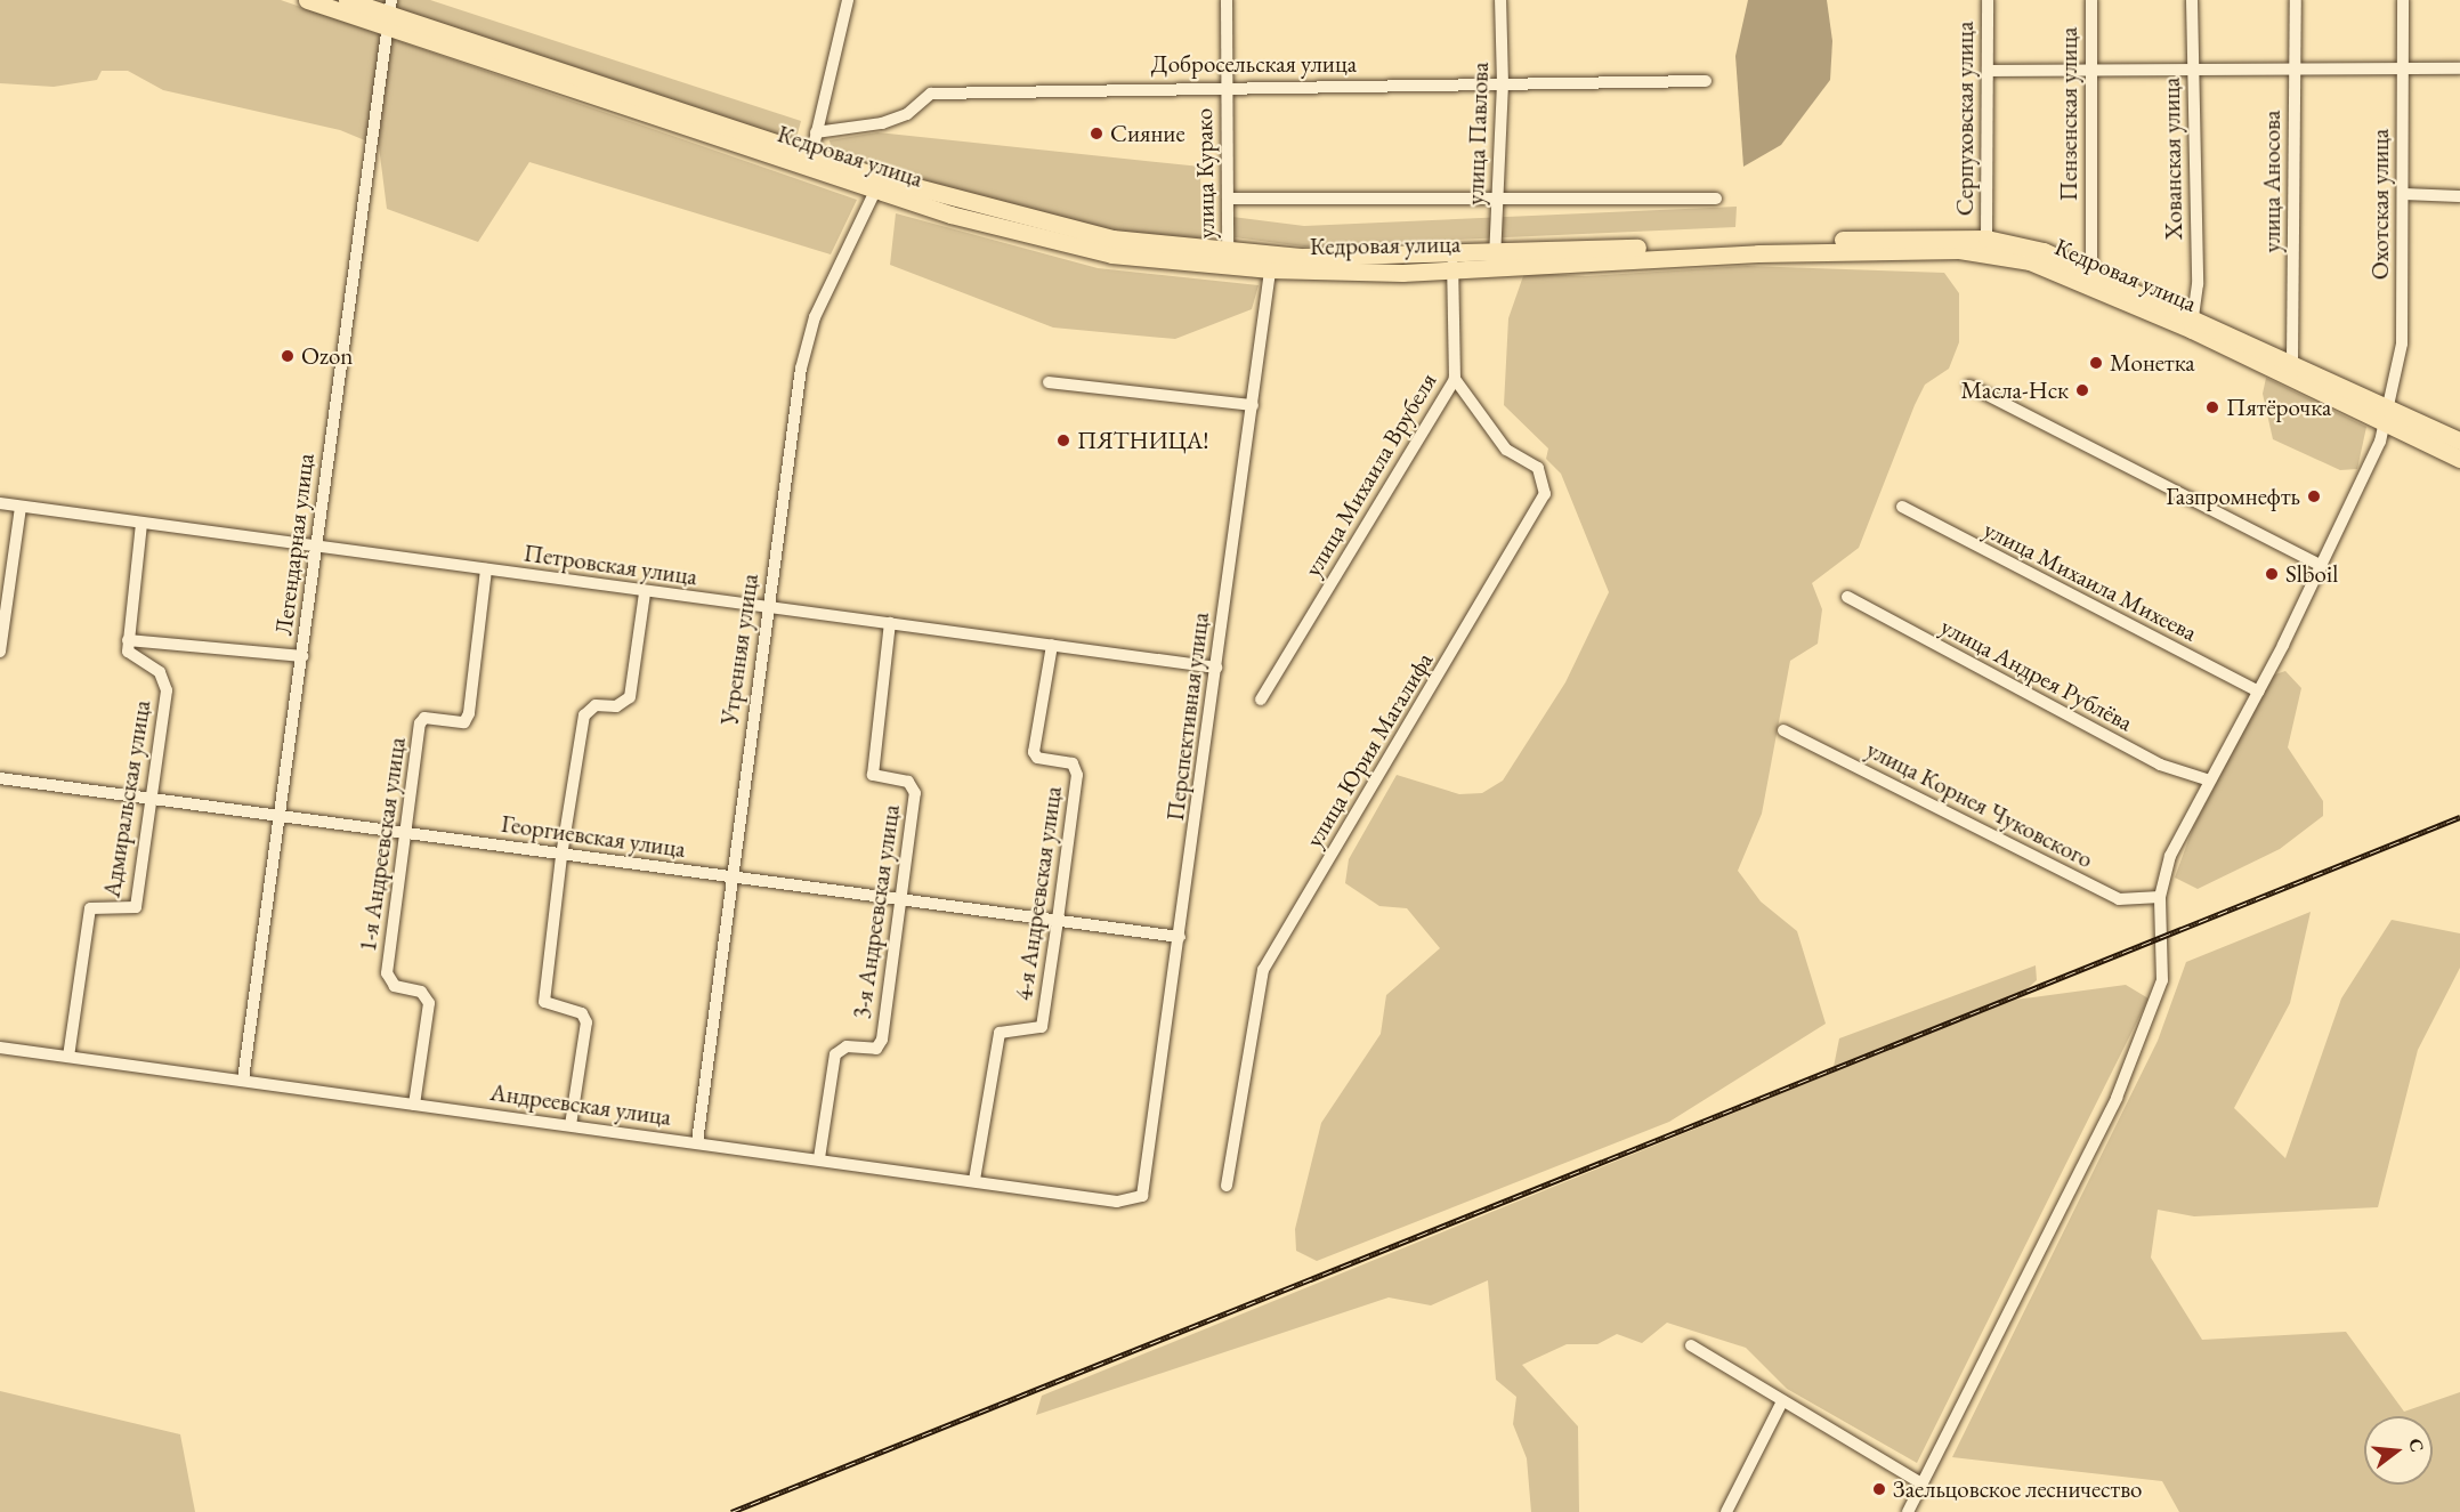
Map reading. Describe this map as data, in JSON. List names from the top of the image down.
{
  "streets": {
    "main road": ["Кедровая улица"],
    "street": [
      "Добросельская улица",
      "Пензенская улица",
      "Серпуховская улица",
      "улица Павлова",
      "Хованская улица",
      "улица Курако",
      "улица Аносова",
      "Охотская улица",
      "улица Михаила Врубеля",
      "Легендарная улица",
      "Петровская улица",
      "улица Михаила Михеева",
      "Утренняя улица",
      "улица Андрея Рублёва",
      "Перспективная улица",
      "улица Юрия Магалифа",
      "Адмиральская улица",
      "улица Корнея Чуковского",
      "Георгиевская улица",
      "1-я Андреевская улица",
      "4-я Андреевская улица",
      "3-я Андреевская улица",
      "Андреевская улица"
    ]
  },
  "crossings": [
    ["Добросельская улица", "улица Павлова"],
    ["Добросельская улица", "улица Курако"],
    ["Пензенская улица", "Кедровая улица"],
    ["Серпуховская улица", "Кедровая улица"],
    ["улица Павлова", "Кедровая улица"],
    ["Кедровая улица", "Хованская улица"],
    ["Кедровая улица", "улица Курако"],
    ["Кедровая улица", "улица Аносова"],
    ["Кедровая улица", "Охотская улица"],
    ["Кедровая улица", "улица Михаила Врубеля"],
    ["Кедровая улица", "Легендарная улица"],
    ["Кедровая улица", "Утренняя улица"],
    ["Кедровая улица", "Перспективная улица"],
    ["Охотская улица", "улица Михаила Михеева"],
    ["Охотская улица", "улица Андрея Рублёва"],
    ["Охотская улица", "улица Корнея Чуковского"],
    ["улица Михаила Врубеля", "улица Юрия Магалифа"],
    ["Легендарная улица", "Петровская улица"],
    ["Легендарная улица", "Георгиевская улица"],
    ["Легендарная улица", "Андреевская улица"],
    ["Петровская улица", "Утренняя улица"],
    ["Петровская улица", "Перспективная улица"],
    ["Петровская улица", "1-я Андреевская улица"],
    ["Петровская улица", "4-я Андреевская улица"],
    ["Петровская улица", "3-я Андреевская улица"],
    ["Утренняя улица", "Георгиевская улица"],
    ["Утренняя улица", "Андреевская улица"],
    ["Перспективная улица", "Георгиевская улица"],
    ["Перспективная улица", "Андреевская улица"],
    ["Адмиральская улица", "Георгиевская улица"],
    ["Адмиральская улица", "Андреевская улица"],
    ["Георгиевская улица", "1-я Андреевская улица"],
    ["Георгиевская улица", "4-я Андреевская улица"],
    ["Георгиевская улица", "3-я Андреевская улица"],
    ["1-я Андреевская улица", "Андреевская улица"],
    ["4-я Андреевская улица", "Андреевская улица"],
    ["3-я Андреевская улица", "Андреевская улица"]
  ],
  "places": [
    "Сияние",
    "Ozon",
    "Монетка",
    "Масла-Нск",
    "Пятёрочка",
    "ПЯТНИЦА!",
    "Газпромнефть",
    "Slboil",
    "Заельцовское лесничество"
  ],
  "north": "right"
}
